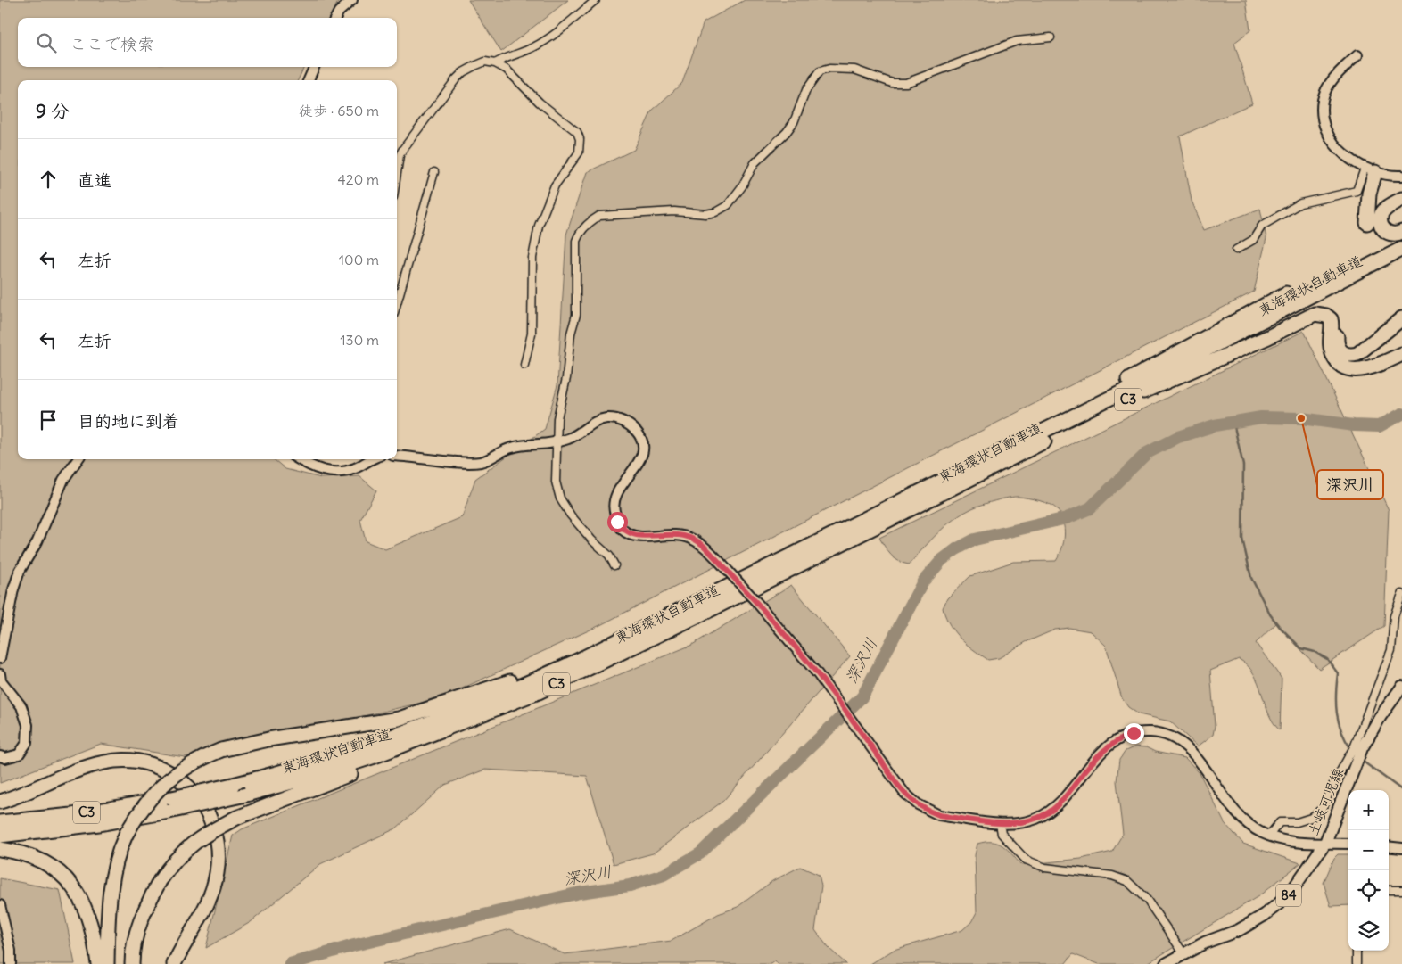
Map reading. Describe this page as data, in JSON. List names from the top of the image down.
{
  "streets": {
    "highway": ["東海環状自動車道", "C3"],
    "main road": ["土岐可児線", "84"]
  },
  "crossings": [
    ["東海環状自動車道", "C3"]
  ],
  "water": ["深沢川"],
  "places": ["深沢川"],
  "page": {
    "search": "ここで検索",
    "heading": ["9 分", "徒歩 · 650 m"],
    "list": [
      ["直進", "420 m"],
      ["左折", "100 m"],
      ["左折", "130 m"],
      "目的地に到着"
    ],
    "map_buttons": ["+", "−"]
  }
}
